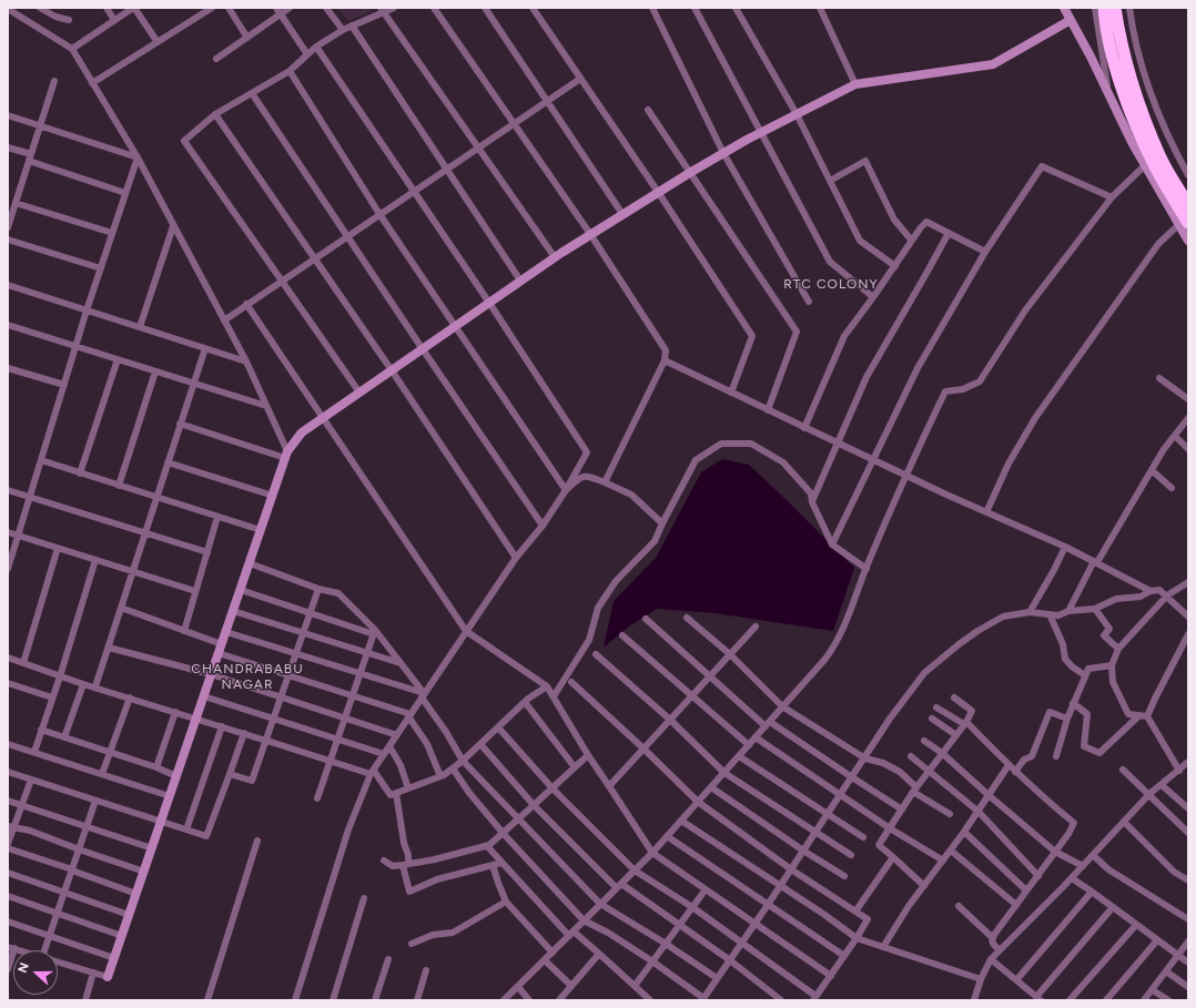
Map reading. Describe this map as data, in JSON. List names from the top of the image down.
{
  "districts": ["RTC COLONY", "CHANDRABABU NAGAR"],
  "north": "left"
}
